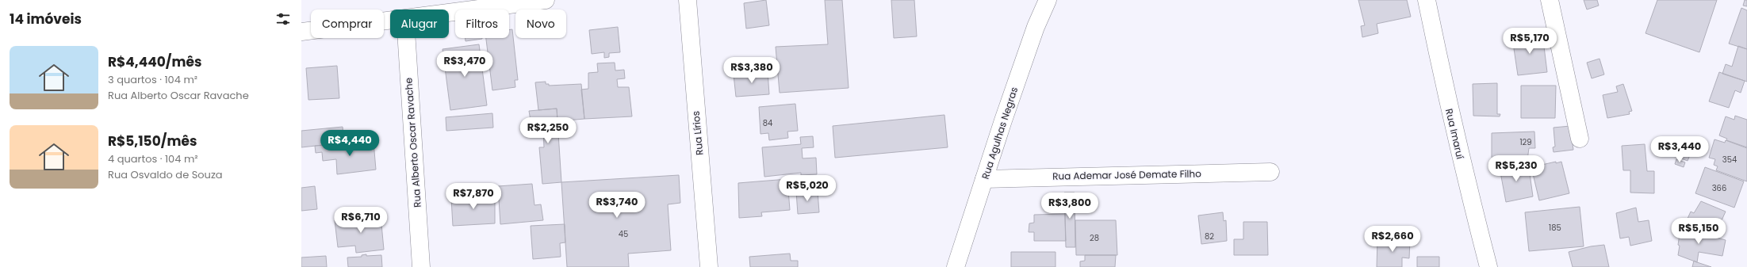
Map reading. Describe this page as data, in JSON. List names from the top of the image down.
{
  "streets": {
    "street": [
      "Rua Lírios",
      "Rua Agulhas Negras",
      "Rua Imaruí",
      "Rua Alberto Oscar Ravache",
      "Rua Ademar José Demate Filho"
    ]
  },
  "crossings": [
    ["Rua Agulhas Negras", "Rua Ademar José Demate Filho"]
  ],
  "house_numbers": [
    "84",
    "129",
    "354",
    "366",
    "185",
    "45",
    "82",
    "28"
  ],
  "page": {
    "heading": "14 imóveis",
    "chip": [
      "Comprar",
      "Alugar",
      "Filtros",
      "Novo"
    ],
    "price": [
      "R$5,170",
      "R$3,470",
      "R$3,380",
      "R$2,250",
      "R$4,440",
      "R$3,440",
      "R$5,230",
      "R$5,020",
      "R$7,870",
      "R$3,740",
      "R$3,800",
      "R$6,710",
      "R$5,150",
      "R$2,660"
    ],
    "list": [
      {
        "name": "R$4,440/mês",
        "note": "3 quartos · 104 m² · Rua Alberto Oscar Ravache"
      },
      {
        "name": "R$5,150/mês",
        "note": "4 quartos · 104 m² · Rua Osvaldo de Souza"
      }
    ]
  }
}
